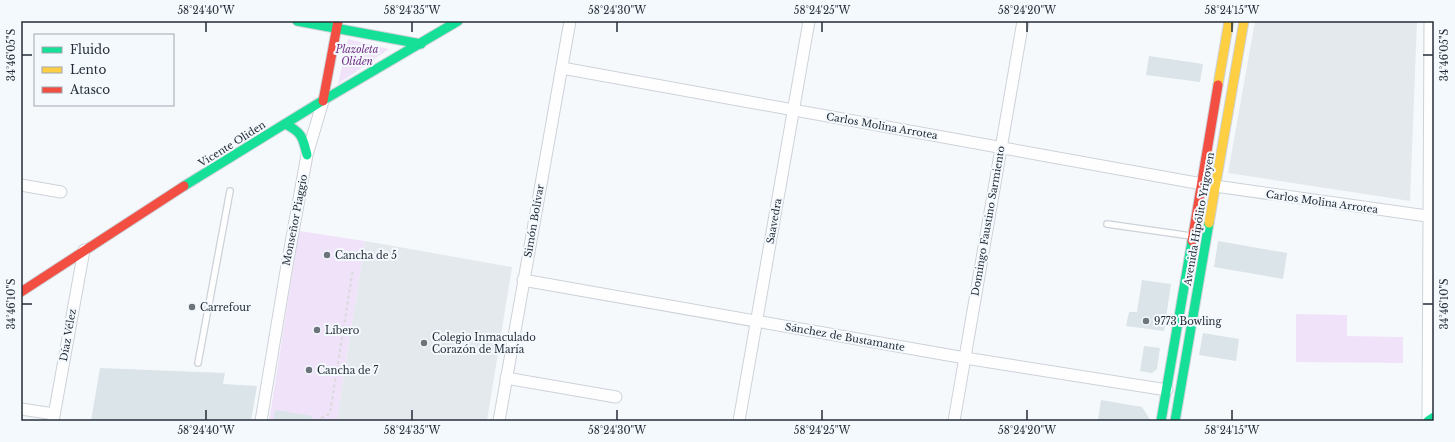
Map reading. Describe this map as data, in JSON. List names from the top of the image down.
{
  "streets": {
    "main road": ["Vicente Oliden", "Avenida Hipólito Yrigoyen", "Monseñor Piaggio"],
    "street": [
      "Carlos Molina Arrotea",
      "Simón Bolívar",
      "Saavedra",
      "Domingo Faustino Sarmiento",
      "Díaz Vélez",
      "Sánchez de Bustamante"
    ]
  },
  "crossings": [
    ["Carlos Molina Arrotea", "Avenida Hipólito Yrigoyen"],
    ["Carlos Molina Arrotea", "Simón Bolívar"],
    ["Carlos Molina Arrotea", "Saavedra"],
    ["Carlos Molina Arrotea", "Domingo Faustino Sarmiento"],
    ["Vicente Oliden", "Monseñor Piaggio"],
    ["Vicente Oliden", "Díaz Vélez"],
    ["Avenida Hipólito Yrigoyen", "Sánchez de Bustamante"],
    ["Simón Bolívar", "Sánchez de Bustamante"],
    ["Saavedra", "Sánchez de Bustamante"],
    ["Domingo Faustino Sarmiento", "Sánchez de Bustamante"]
  ],
  "parks": ["Plazoleta Oliden"],
  "places": [
    "Cancha de 5",
    "Carrefour",
    "9773 Bowling",
    "Líbero",
    "Colegio Inmaculado Corazón de María",
    "Cancha de 7"
  ],
  "legend": ["Fluido", "Lento", "Atasco"],
  "coordinates": [
    "58°24'40\"W",
    "58°24'35\"W",
    "58°24'30\"W",
    "58°24'25\"W",
    "58°24'20\"W",
    "58°24'15\"W",
    "34°46'05\"S",
    "34°46'10\"S"
  ]
}
